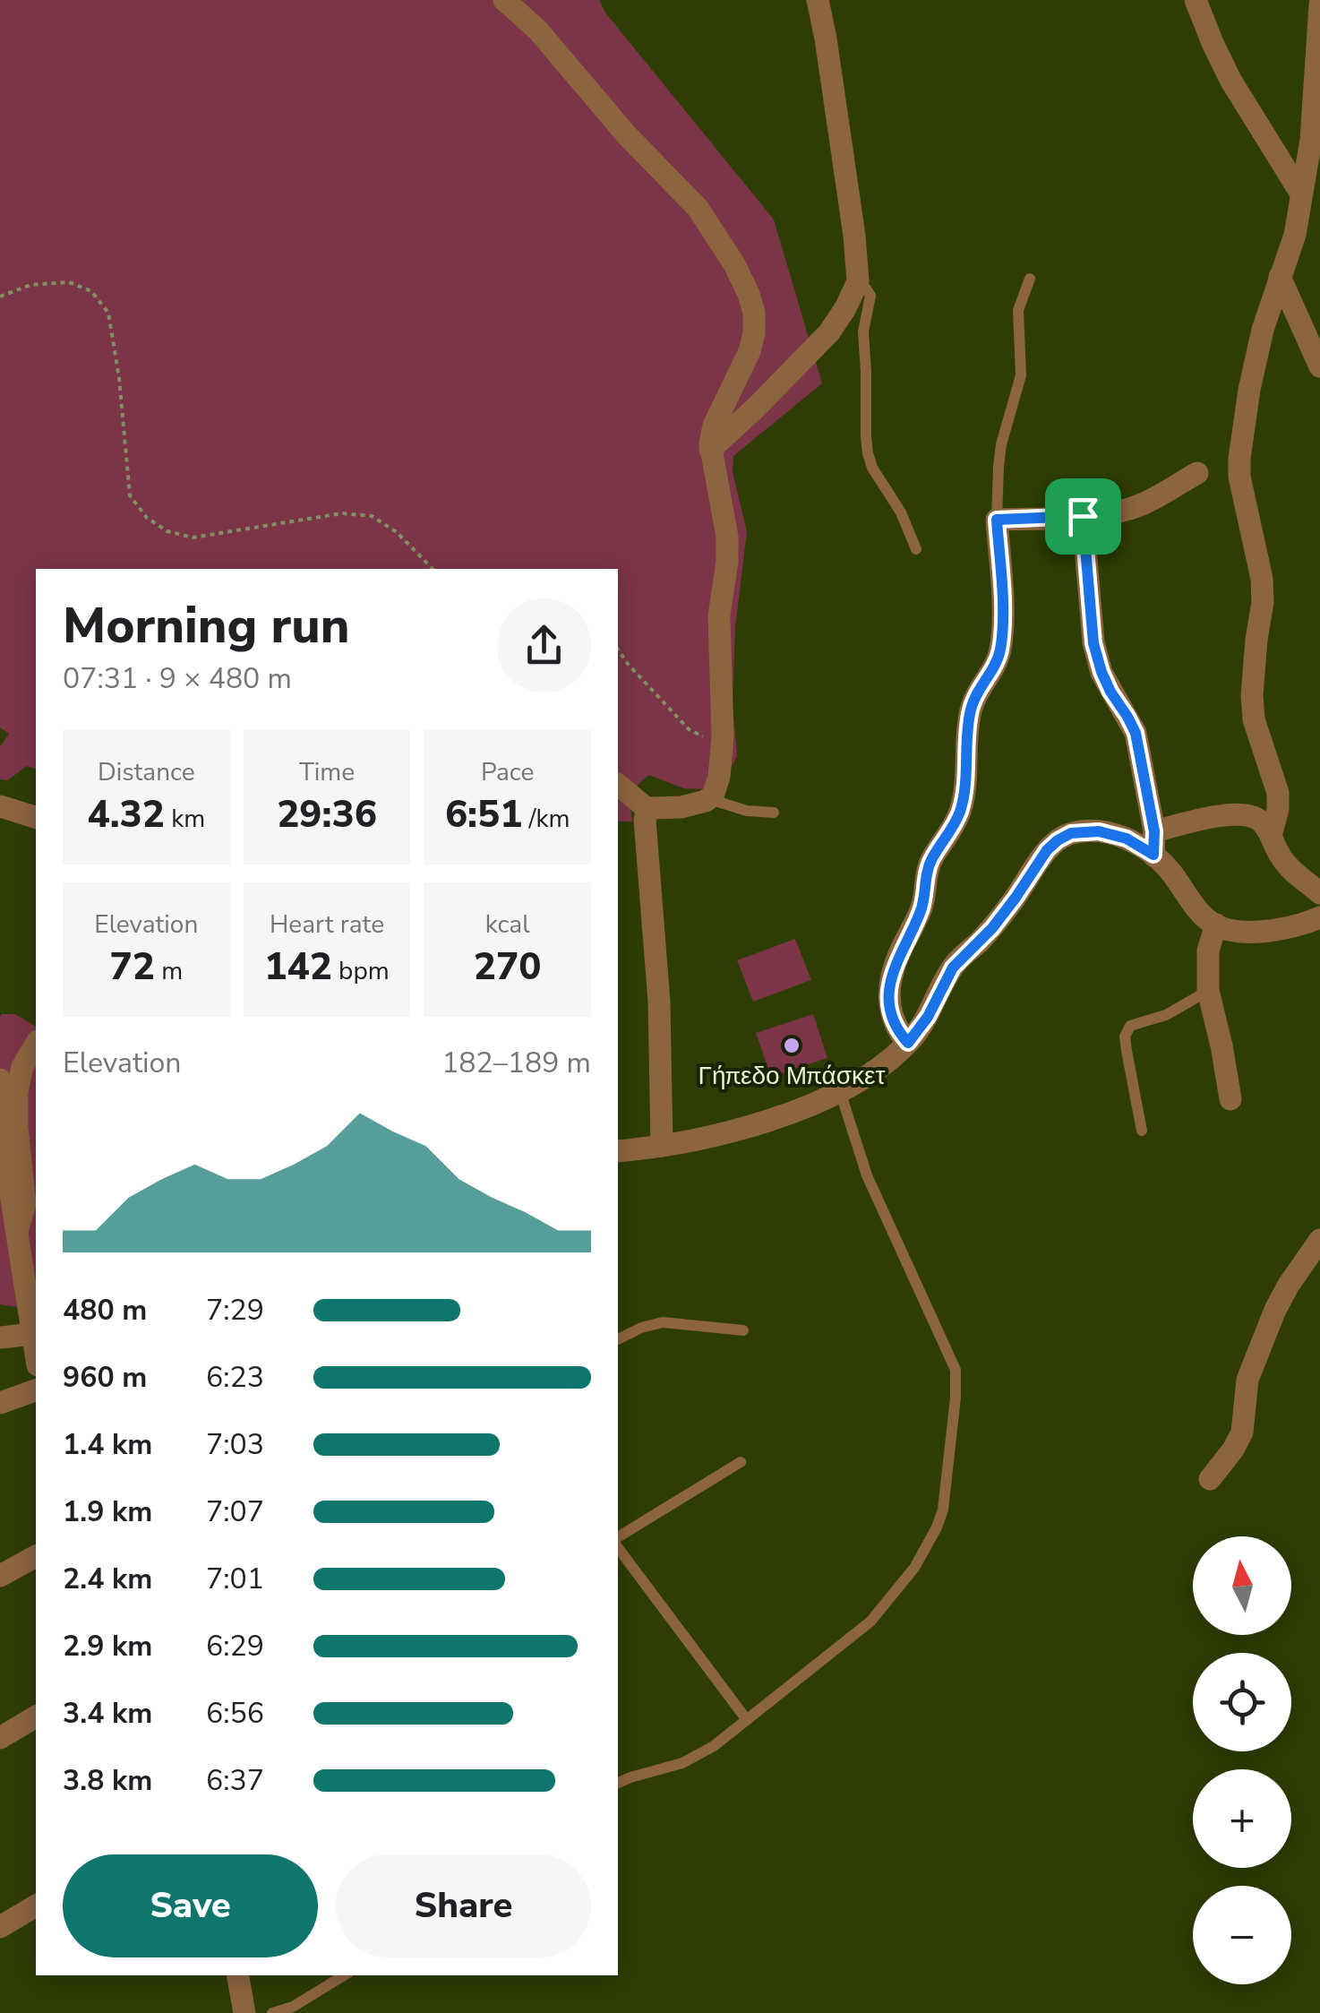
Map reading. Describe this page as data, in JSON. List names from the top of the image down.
{
  "places": ["Γήπεδο Μπάσκετ"],
  "north": "top",
  "page": {
    "heading": ["Morning run", "07:31 · 9 × 480 m"],
    "stats": [
      ["Distance", "4.32 km"],
      ["Time", "29:36"],
      ["Pace", "6:51 /km"],
      ["Elevation", "72 m"],
      ["Heart rate", "142 bpm"],
      ["kcal", "270"]
    ],
    "chart": ["Elevation", "182–189 m"],
    "list": [
      {
        "name": "480 m",
        "note": "7:29"
      },
      {
        "name": "960 m",
        "note": "6:23"
      },
      {
        "name": "1.4 km",
        "note": "7:03"
      },
      {
        "name": "1.9 km",
        "note": "7:07"
      },
      {
        "name": "2.4 km",
        "note": "7:01"
      },
      {
        "name": "2.9 km",
        "note": "6:29"
      },
      {
        "name": "3.4 km",
        "note": "6:56"
      },
      {
        "name": "3.8 km",
        "note": "6:37"
      }
    ],
    "map_buttons": ["+", "−"],
    "buttons": ["Save", "Share"]
  }
}
